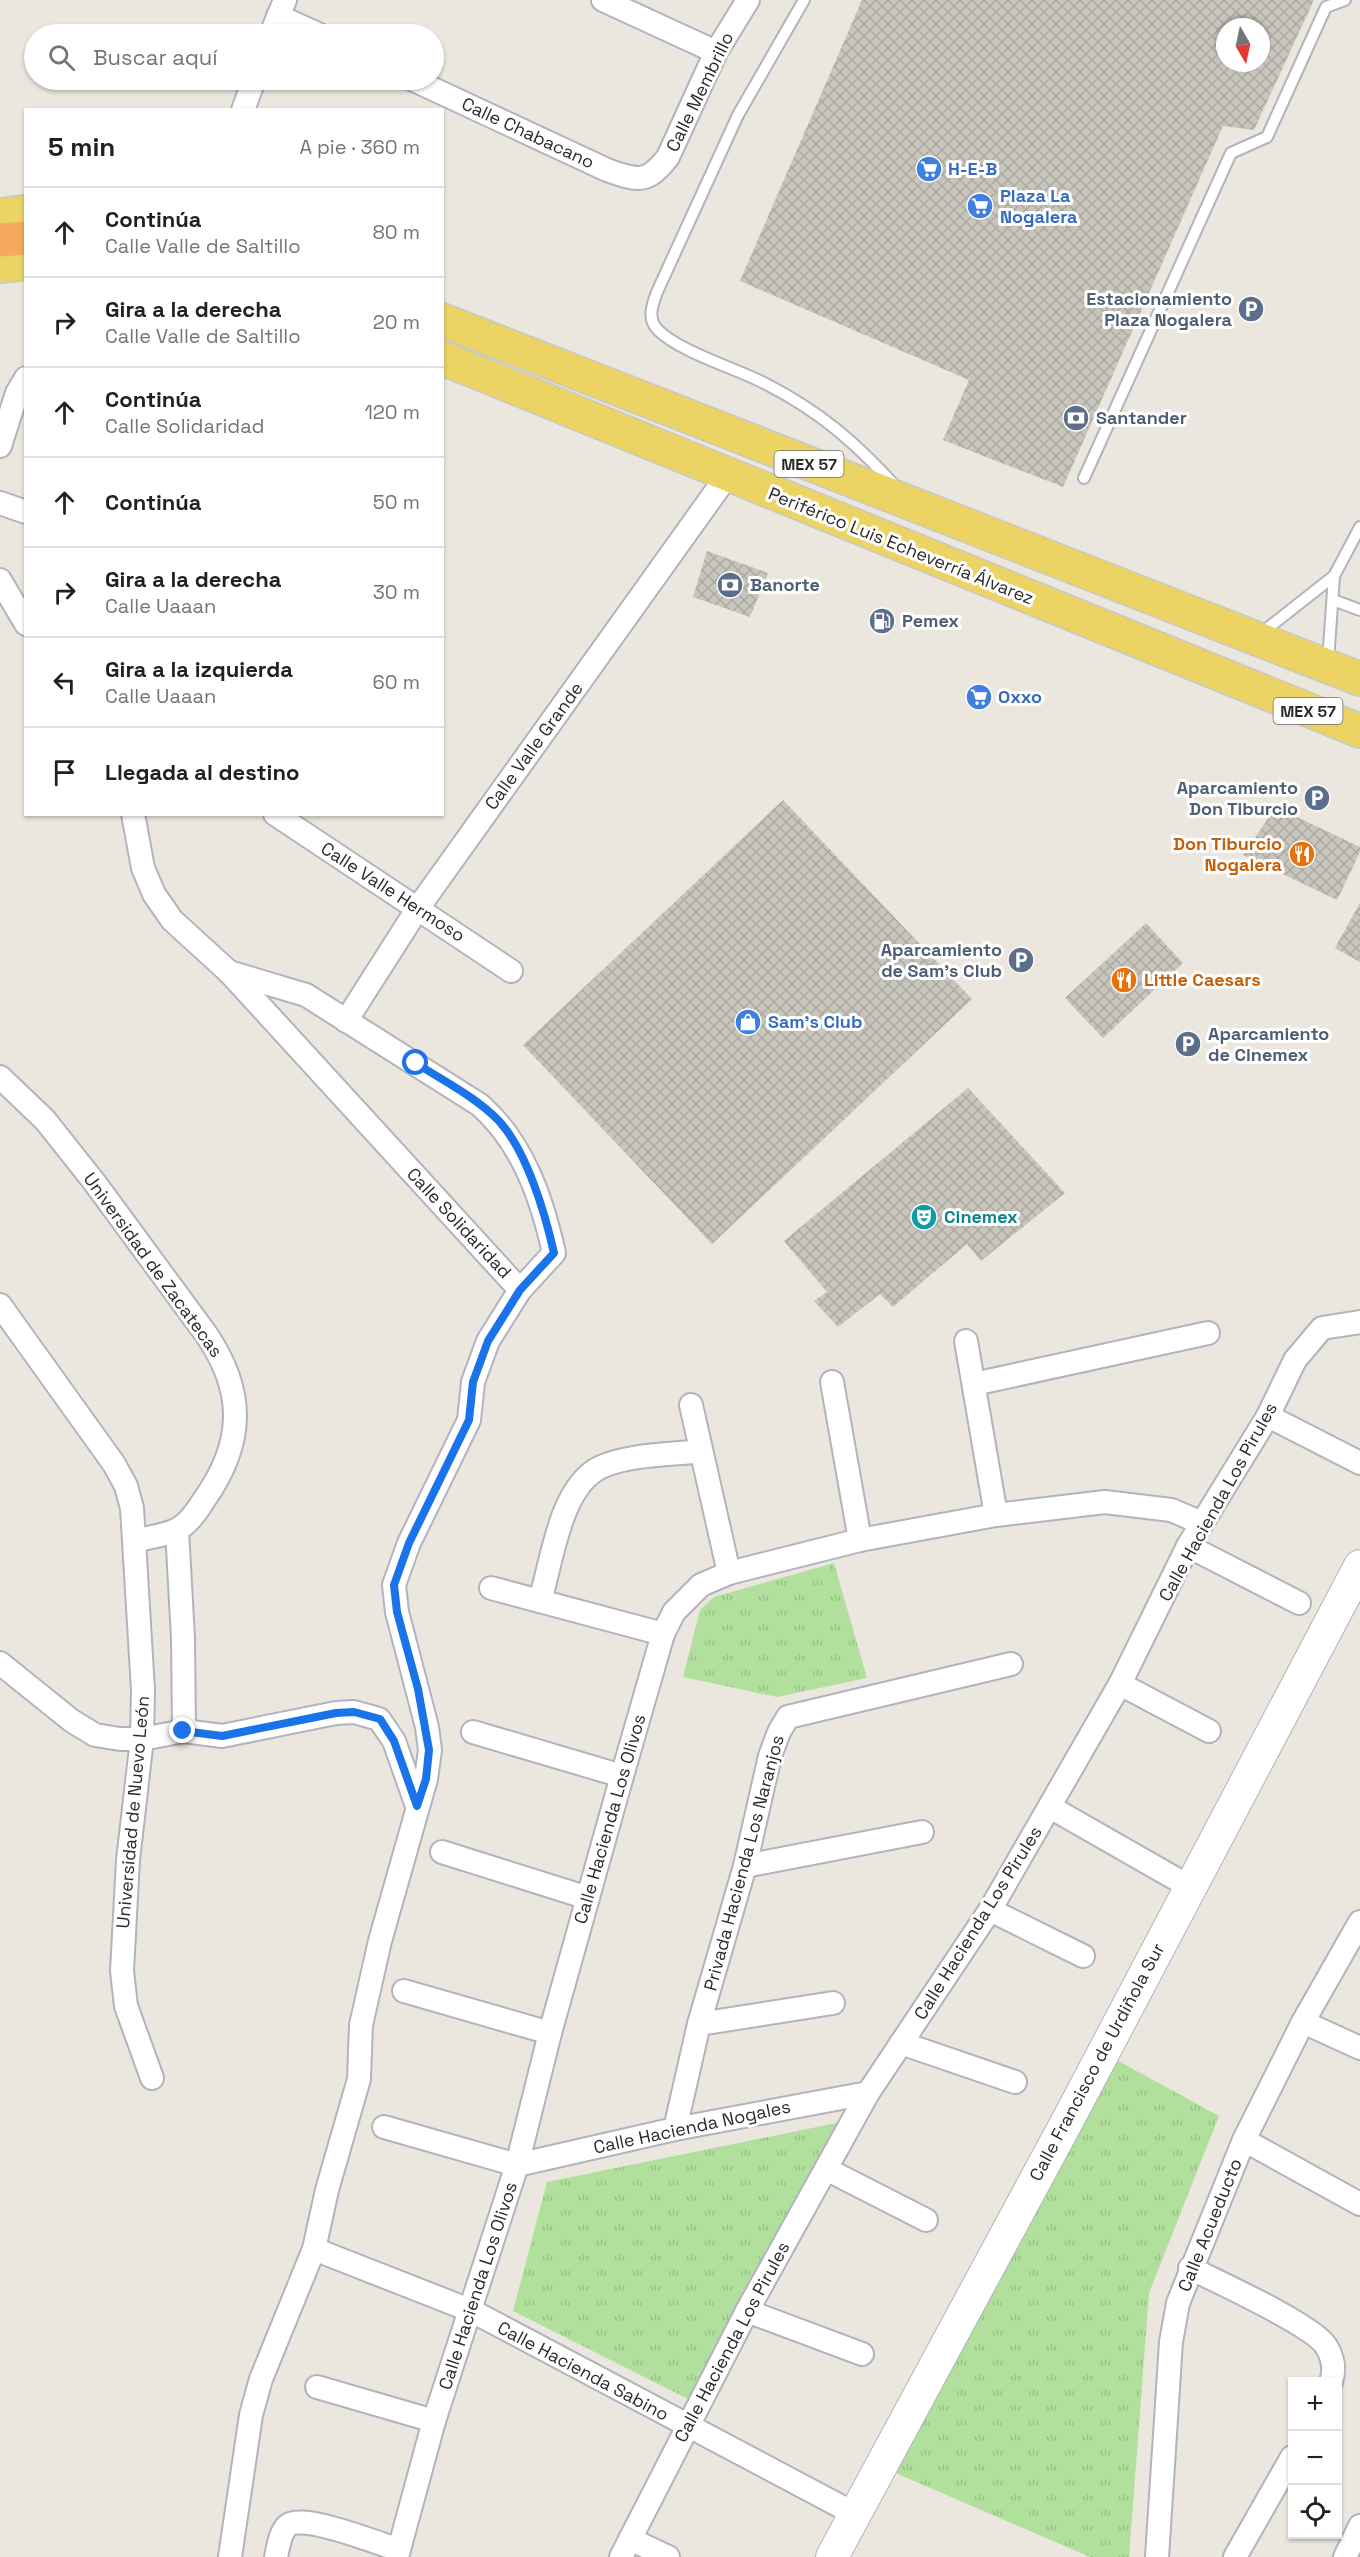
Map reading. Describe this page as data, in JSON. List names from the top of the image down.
{
  "streets": {
    "main road": ["MEX 57", "Periférico Luis Echeverría Álvarez"],
    "street": [
      "Calle Membrillo",
      "Calle Chabacano",
      "Calle Valle Grande",
      "Calle Valle Hermoso",
      "Calle Solidaridad",
      "Universidad de Zacatecas",
      "Calle Hacienda Los Pirules",
      "Universidad de Nuevo León",
      "Calle Hacienda Los Olivos",
      "Privada Hacienda Los Naranjos",
      "Calle Francisco de Urdiñola Sur",
      "Calle Hacienda Nogales",
      "Calle Acueducto",
      "Calle Hacienda Sabino"
    ]
  },
  "crossings": [
    ["Calle Membrillo", "Calle Chabacano"],
    ["Periférico Luis Echeverría Álvarez", "Calle Valle Grande"],
    ["Calle Valle Grande", "Calle Valle Hermoso"],
    ["Calle Solidaridad", "Calle Hacienda Sabino"],
    ["Calle Hacienda Los Pirules", "Calle Hacienda Los Olivos"],
    ["Calle Hacienda Los Pirules", "Calle Hacienda Nogales"],
    ["Calle Hacienda Los Pirules", "Calle Hacienda Sabino"],
    ["Calle Hacienda Los Olivos", "Calle Hacienda Nogales"],
    ["Calle Hacienda Los Olivos", "Calle Hacienda Sabino"],
    ["Privada Hacienda Los Naranjos", "Calle Hacienda Nogales"],
    ["Calle Francisco de Urdiñola Sur", "Calle Hacienda Sabino"]
  ],
  "places": {
    "supermarket": ["H-E-B", "Plaza La Nogalera", "Oxxo"],
    "parking": [
      "Estacionamiento Plaza Nogalera",
      "Aparcamiento Don Tiburcio",
      "Aparcamiento de Sam's Club",
      "Aparcamiento de Cinemex"
    ],
    "bank": ["Santander", "Banorte"],
    "fuel station": ["Pemex"],
    "restaurant": ["Don Tiburcio Nogalera", "Little Caesars"],
    "shop": ["Sam's Club"],
    "theatre": ["Cinemex"]
  },
  "north": "bottom",
  "page": {
    "search": "Buscar aquí",
    "heading": ["5 min", "A pie · 360 m"],
    "list": [
      ["Continúa", "Calle Valle de Saltillo", "80 m"],
      ["Gira a la derecha", "Calle Valle de Saltillo", "20 m"],
      ["Continúa", "Calle Solidaridad", "120 m"],
      ["Continúa", "50 m"],
      ["Gira a la derecha", "Calle Uaaan", "30 m"],
      ["Gira a la izquierda", "Calle Uaaan", "60 m"],
      "Llegada al destino"
    ],
    "map_buttons": ["+", "−"]
  }
}
